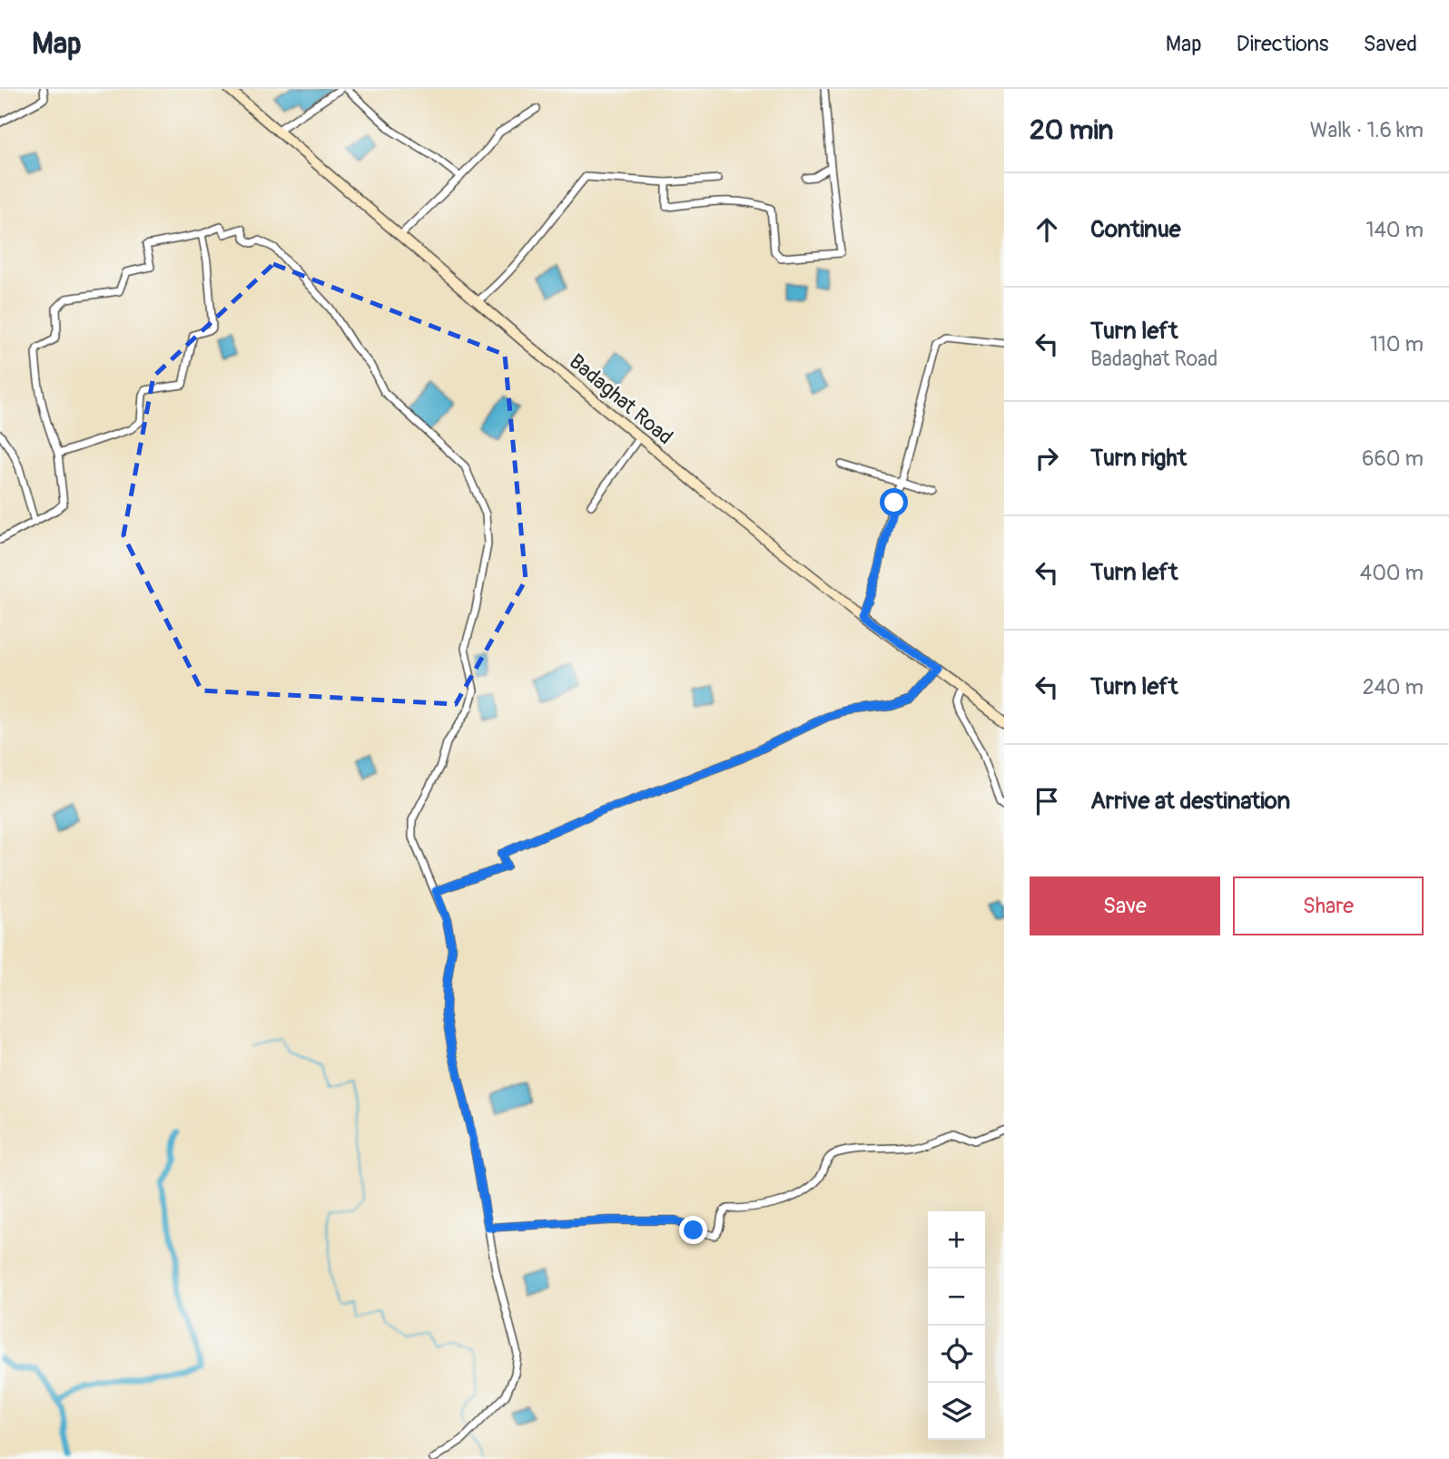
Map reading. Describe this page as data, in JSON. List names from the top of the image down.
{
  "streets": {
    "main road": ["Badaghat Road"]
  },
  "page": {
    "header": "Map",
    "nav": ["Map", "Directions", "Saved"],
    "heading": ["20 min", "Walk · 1.6 km"],
    "list": [
      ["Continue", "140 m"],
      ["Turn left", "Badaghat Road", "110 m"],
      ["Turn right", "660 m"],
      ["Turn left", "400 m"],
      ["Turn left", "240 m"],
      "Arrive at destination"
    ],
    "buttons": ["Save", "Share"],
    "map_buttons": ["+", "−"]
  }
}
